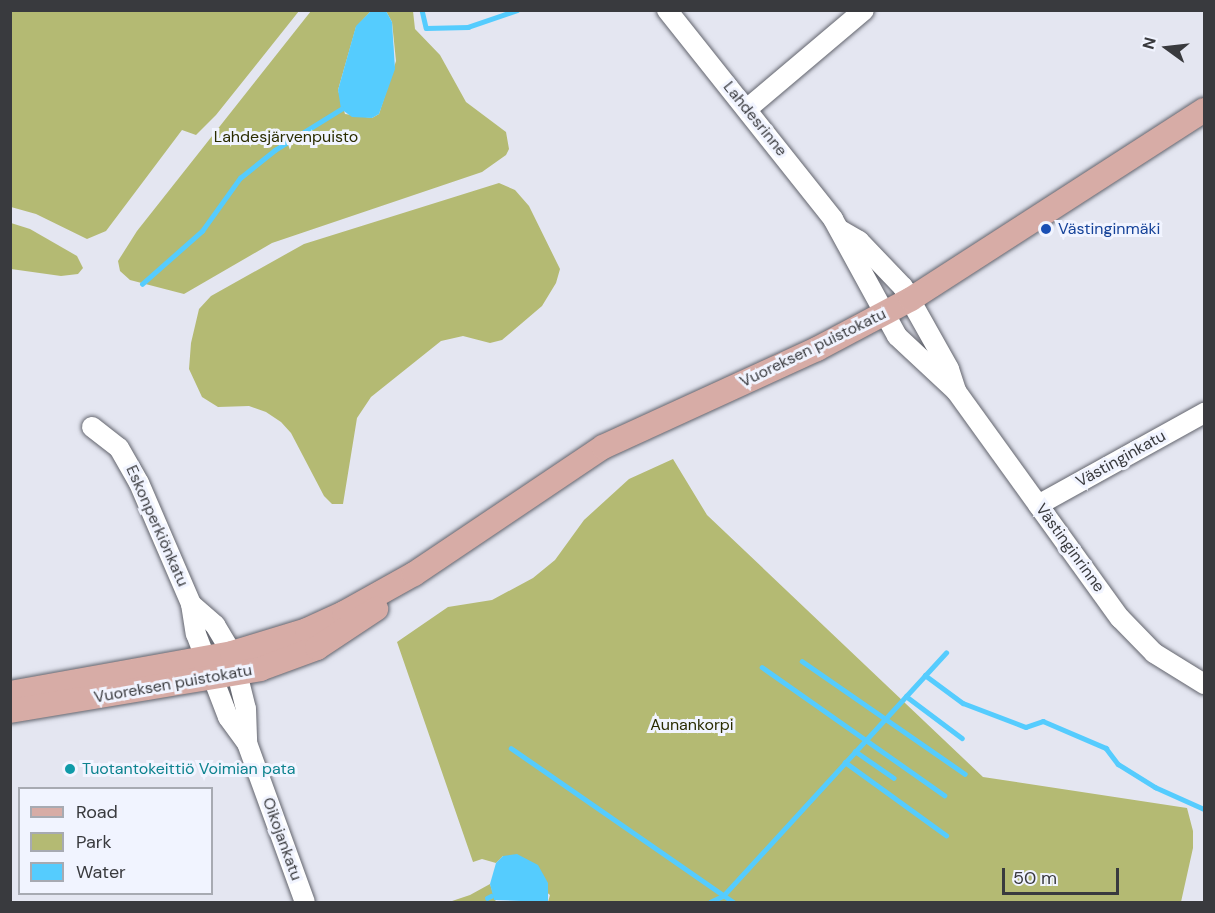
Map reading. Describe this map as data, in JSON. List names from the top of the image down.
{
  "streets": {
    "main road": ["Vuoreksen puistokatu"],
    "street": [
      "Lahdesrinne",
      "Västinginkatu",
      "Eskonperkiönkatu",
      "Västinginrinne",
      "Oikojankatu"
    ]
  },
  "crossings": [
    ["Lahdesrinne", "Vuoreksen puistokatu"],
    ["Lahdesrinne", "Västinginrinne"],
    ["Vuoreksen puistokatu", "Eskonperkiönkatu"],
    ["Vuoreksen puistokatu", "Västinginrinne"],
    ["Vuoreksen puistokatu", "Oikojankatu"],
    ["Västinginkatu", "Västinginrinne"],
    ["Eskonperkiönkatu", "Oikojankatu"]
  ],
  "parks": ["Lahdesjärvenpuisto", "Aunankorpi"],
  "places": ["Västinginmäki", "Tuotantokeittiö Voimian pata"],
  "legend": ["Road", "Park", "Water"],
  "scale_bar": "50 m",
  "north": "left"
}
